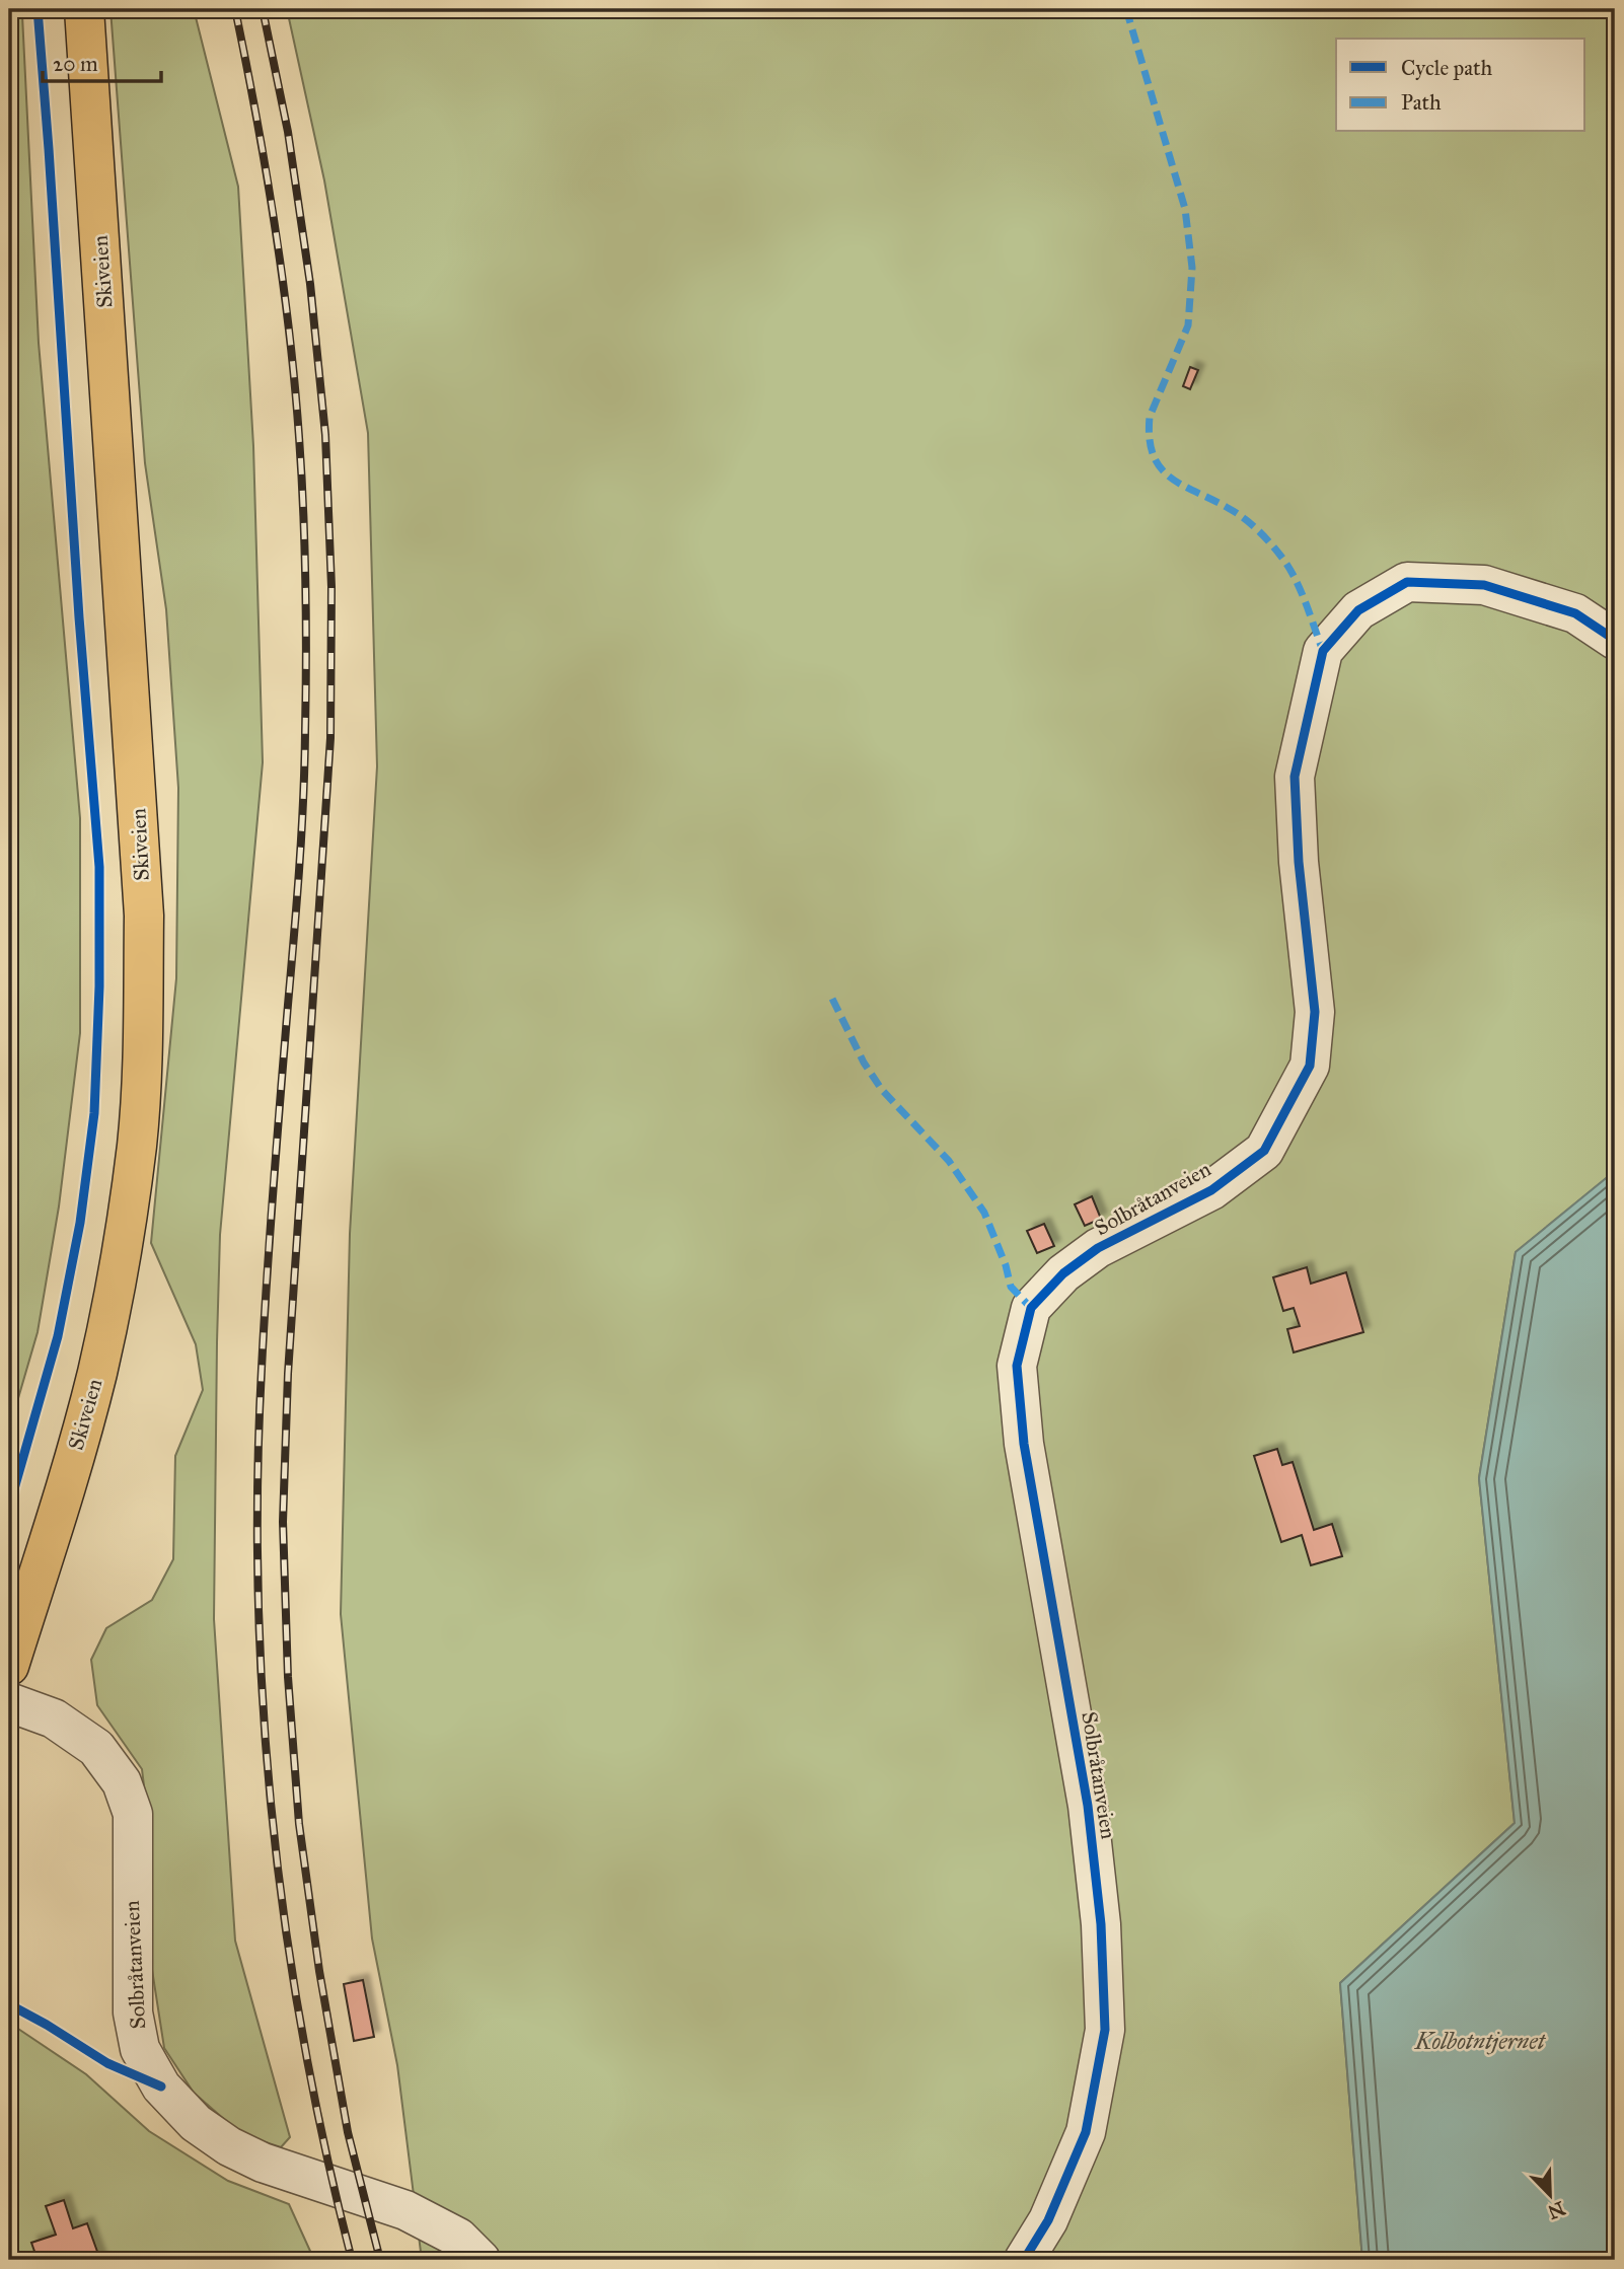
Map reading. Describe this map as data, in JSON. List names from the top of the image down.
{
  "streets": {
    "main road": ["Skiveien"],
    "street": ["Solbråtanveien"]
  },
  "water": ["Kolbotntjernet"],
  "legend": ["Cycle path", "Path"],
  "scale_bar": "20 m",
  "north": "bottom right"
}
